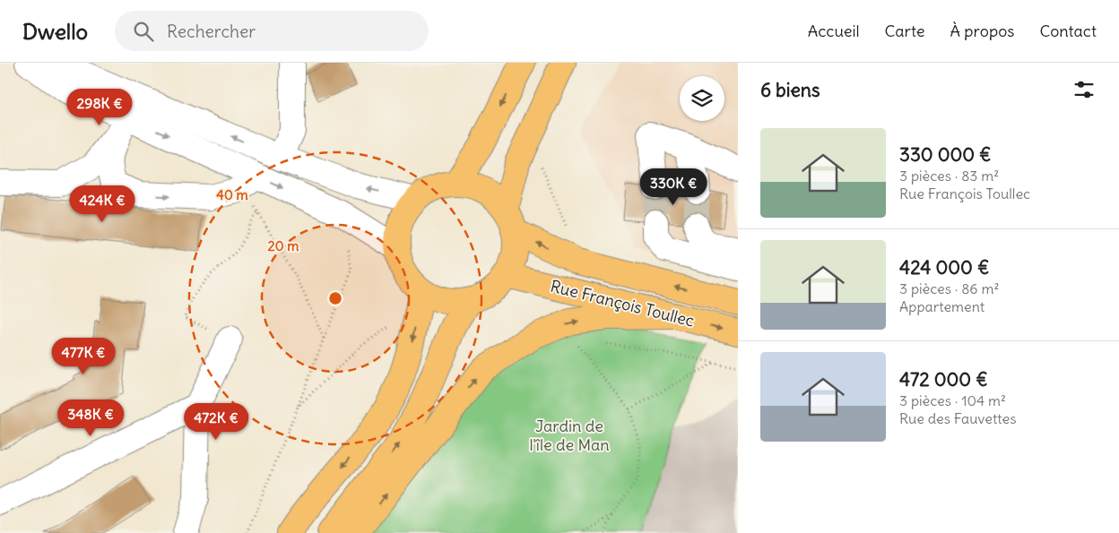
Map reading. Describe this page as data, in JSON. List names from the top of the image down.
{
  "streets": {
    "main road": ["Rue François Toullec"]
  },
  "parks": ["Jardin de l'île de Man"],
  "page": {
    "header": "Dwello",
    "search": "Rechercher",
    "nav": [
      "Accueil",
      "Carte",
      "À propos",
      "Contact"
    ],
    "heading": "6 biens",
    "price": [
      "298K €",
      "330K €",
      "424K €",
      "477K €",
      "348K €",
      "472K €"
    ],
    "list": [
      {
        "name": "330 000 €",
        "note": "3 pièces · 83 m² · Rue François Toullec"
      },
      {
        "name": "424 000 €",
        "note": "3 pièces · 86 m² · Appartement"
      },
      {
        "name": "472 000 €",
        "note": "3 pièces · 104 m² · Rue des Fauvettes"
      }
    ]
  },
  "rings": ["40 m", "20 m"]
}
